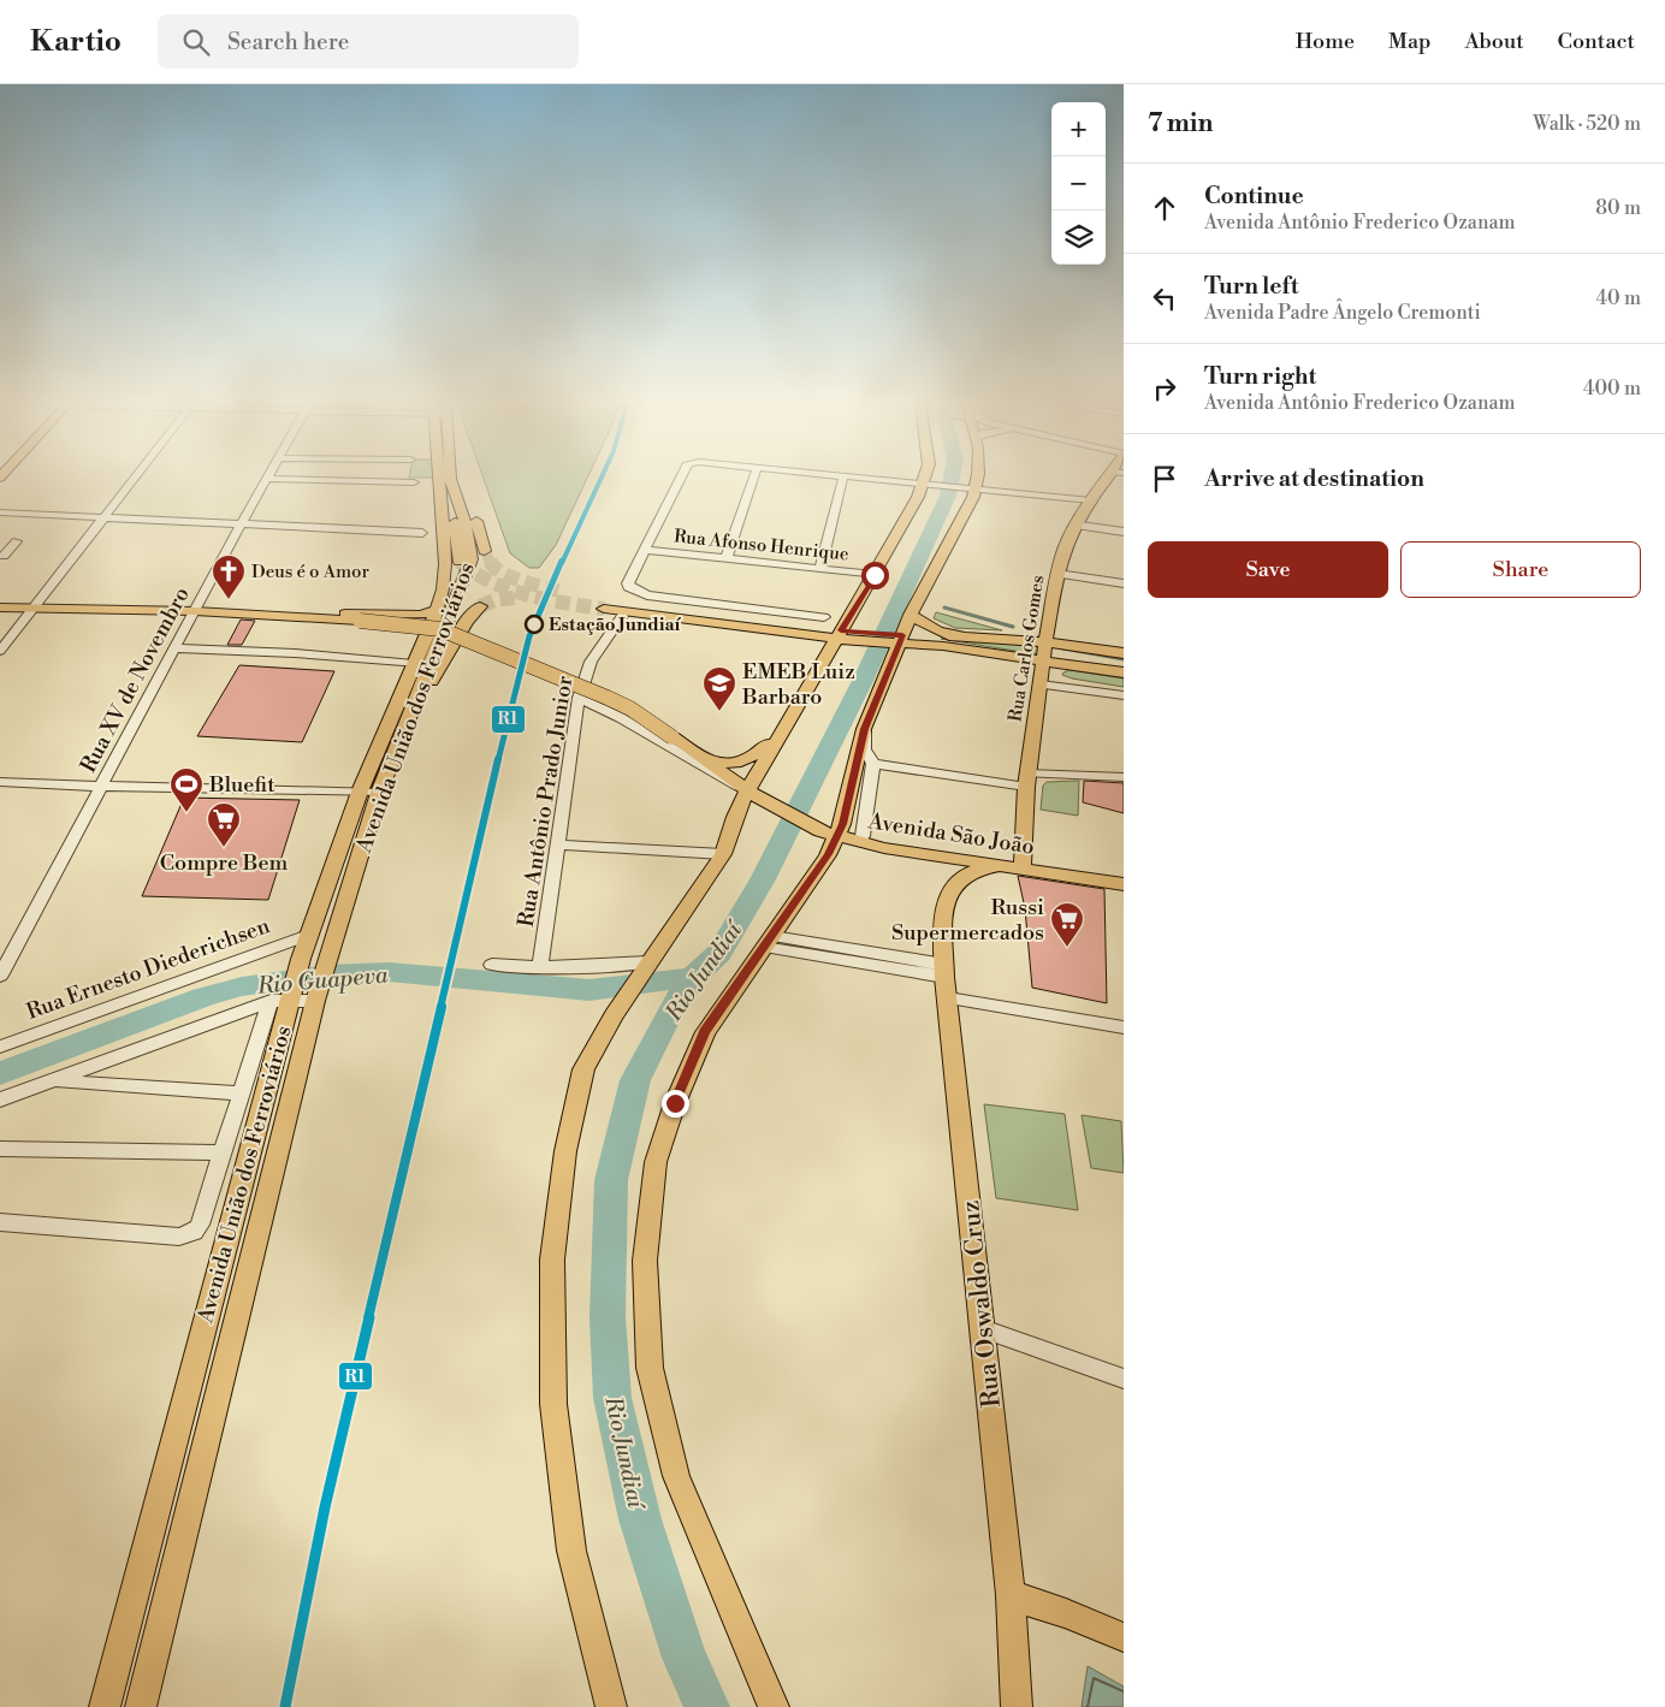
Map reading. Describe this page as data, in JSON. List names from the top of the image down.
{
  "streets": {
    "main road": [
      "Rua Carlos Gomes",
      "Avenida União dos Ferroviários",
      "Avenida São João",
      "Rua Oswaldo Cruz"
    ],
    "street": [
      "Rua Afonso Henrique",
      "Rua XV de Novembro",
      "Rua Antônio Prado Junior",
      "Rua Ernesto Diederichsen"
    ]
  },
  "crossings": [
    ["Rua Carlos Gomes", "Avenida São João"],
    ["Avenida União dos Ferroviários", "Rua Ernesto Diederichsen"],
    ["Rua Antônio Prado Junior", "Avenida São João"],
    ["Avenida São João", "Rua Oswaldo Cruz"]
  ],
  "water": ["Rio Jundiaí", "Rio Guapeva"],
  "places": {
    "church": ["Deus é o Amor"],
    "other": ["Estação Jundiaí"],
    "school or university": ["EMEB Luiz Barbaro"],
    "sports": ["Bluefit"],
    "supermarket": ["Compre Bem", "Russi Supermercados"]
  },
  "lines": ["transit line R1"],
  "page": {
    "header": "Kartio",
    "search": "Search here",
    "nav": [
      "Home",
      "Map",
      "About",
      "Contact"
    ],
    "heading": ["7 min", "Walk · 520 m"],
    "map_buttons": ["+", "−"],
    "list": [
      ["Continue", "Avenida Antônio Frederico Ozanam", "80 m"],
      ["Turn left", "Avenida Padre Ângelo Cremonti", "40 m"],
      ["Turn right", "Avenida Antônio Frederico Ozanam", "400 m"],
      "Arrive at destination"
    ],
    "buttons": ["Save", "Share"]
  }
}
